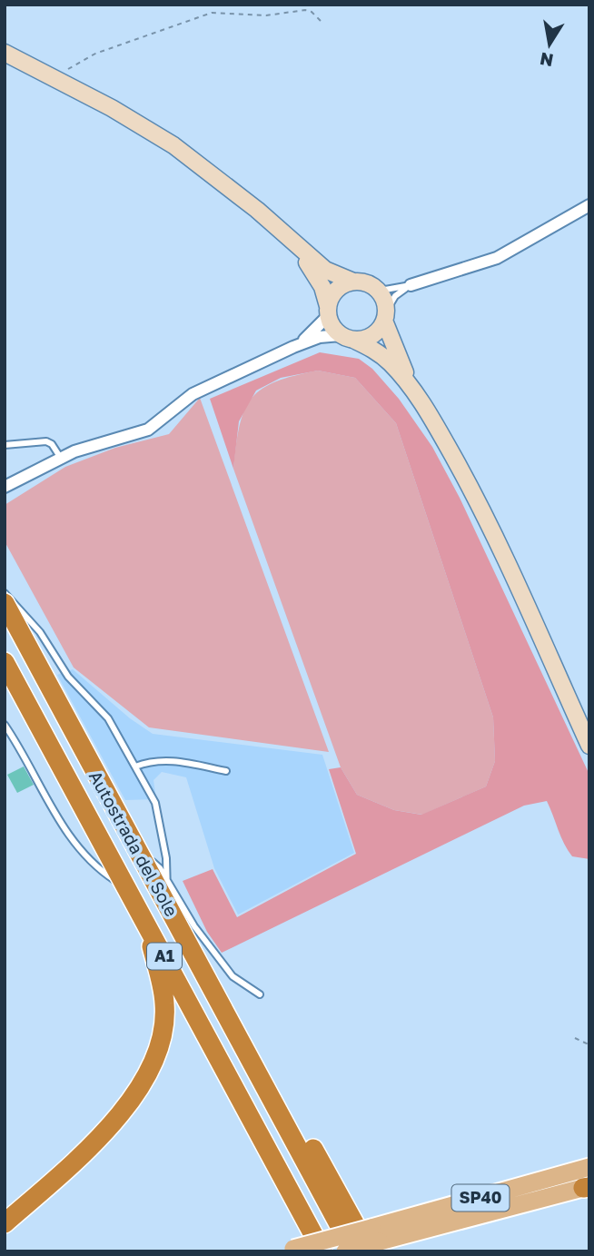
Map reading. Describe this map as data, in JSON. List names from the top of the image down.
{
  "streets": {
    "highway": ["Autostrada del Sole", "A1"],
    "main road": ["SP40"]
  },
  "crossings": [
    ["Autostrada del Sole", "A1"]
  ],
  "north": "bottom"
}
